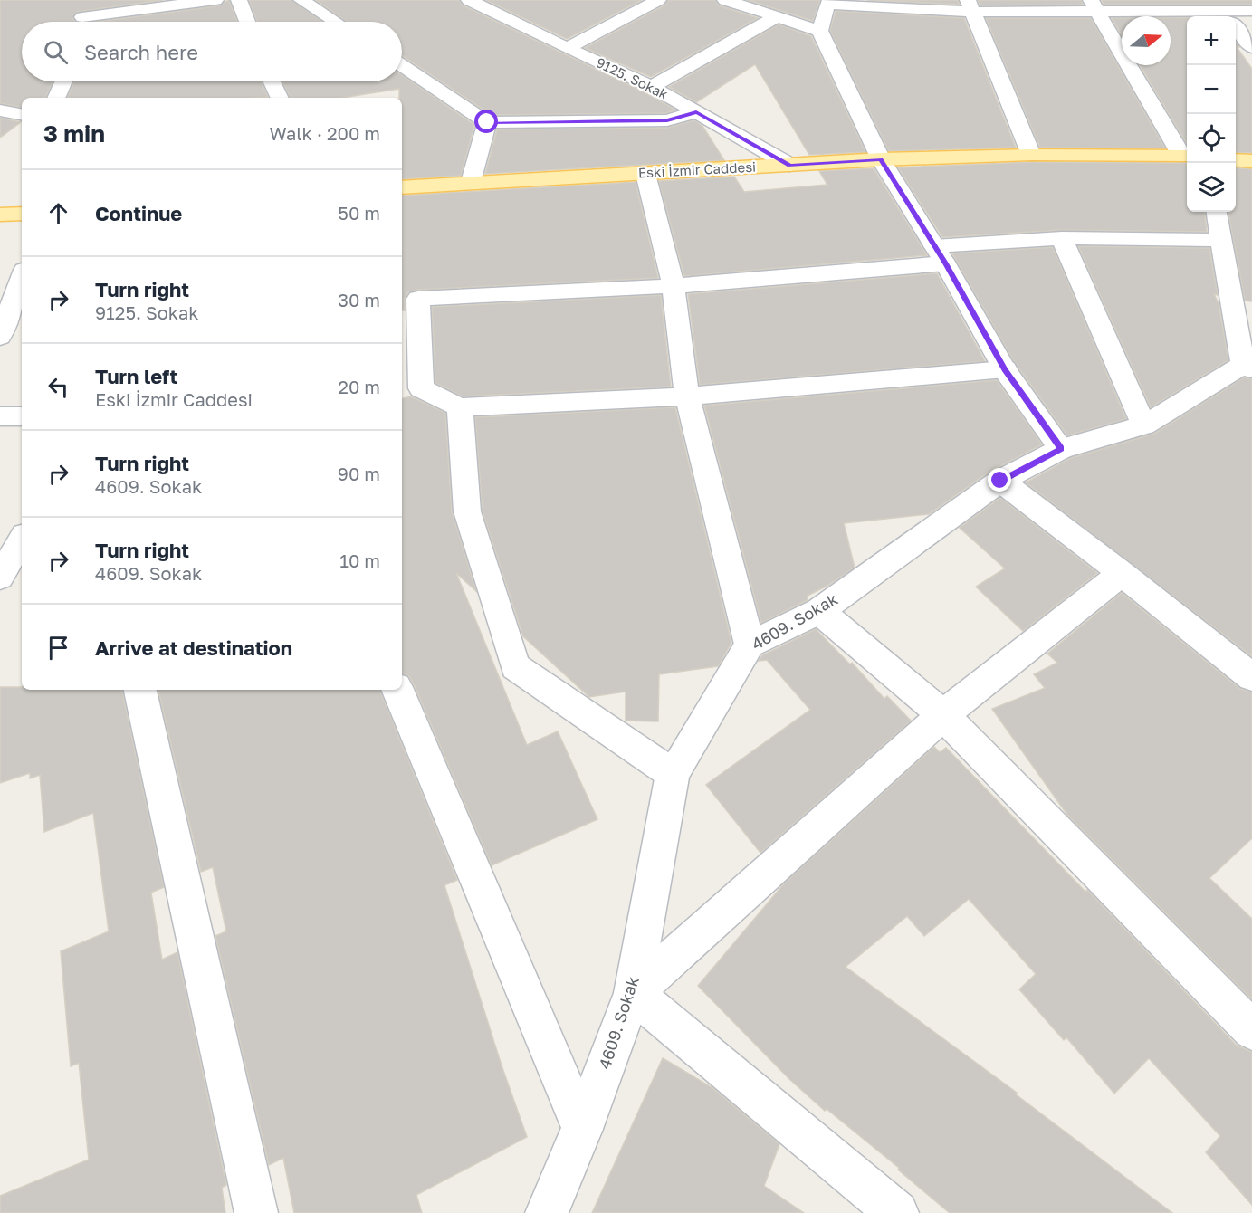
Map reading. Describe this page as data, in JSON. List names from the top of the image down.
{
  "streets": {
    "main road": ["Eski İzmir Caddesi"],
    "street": ["9125. Sokak", "4609. Sokak"]
  },
  "crossings": [
    ["9125. Sokak", "Eski İzmir Caddesi"]
  ],
  "north": "right",
  "page": {
    "map_buttons": ["+", "−"],
    "search": "Search here",
    "heading": ["3 min", "Walk · 200 m"],
    "list": [
      ["Continue", "50 m"],
      ["Turn right", "9125. Sokak", "30 m"],
      ["Turn left", "Eski İzmir Caddesi", "20 m"],
      ["Turn right", "4609. Sokak", "90 m"],
      ["Turn right", "4609. Sokak", "10 m"],
      "Arrive at destination"
    ]
  }
}
